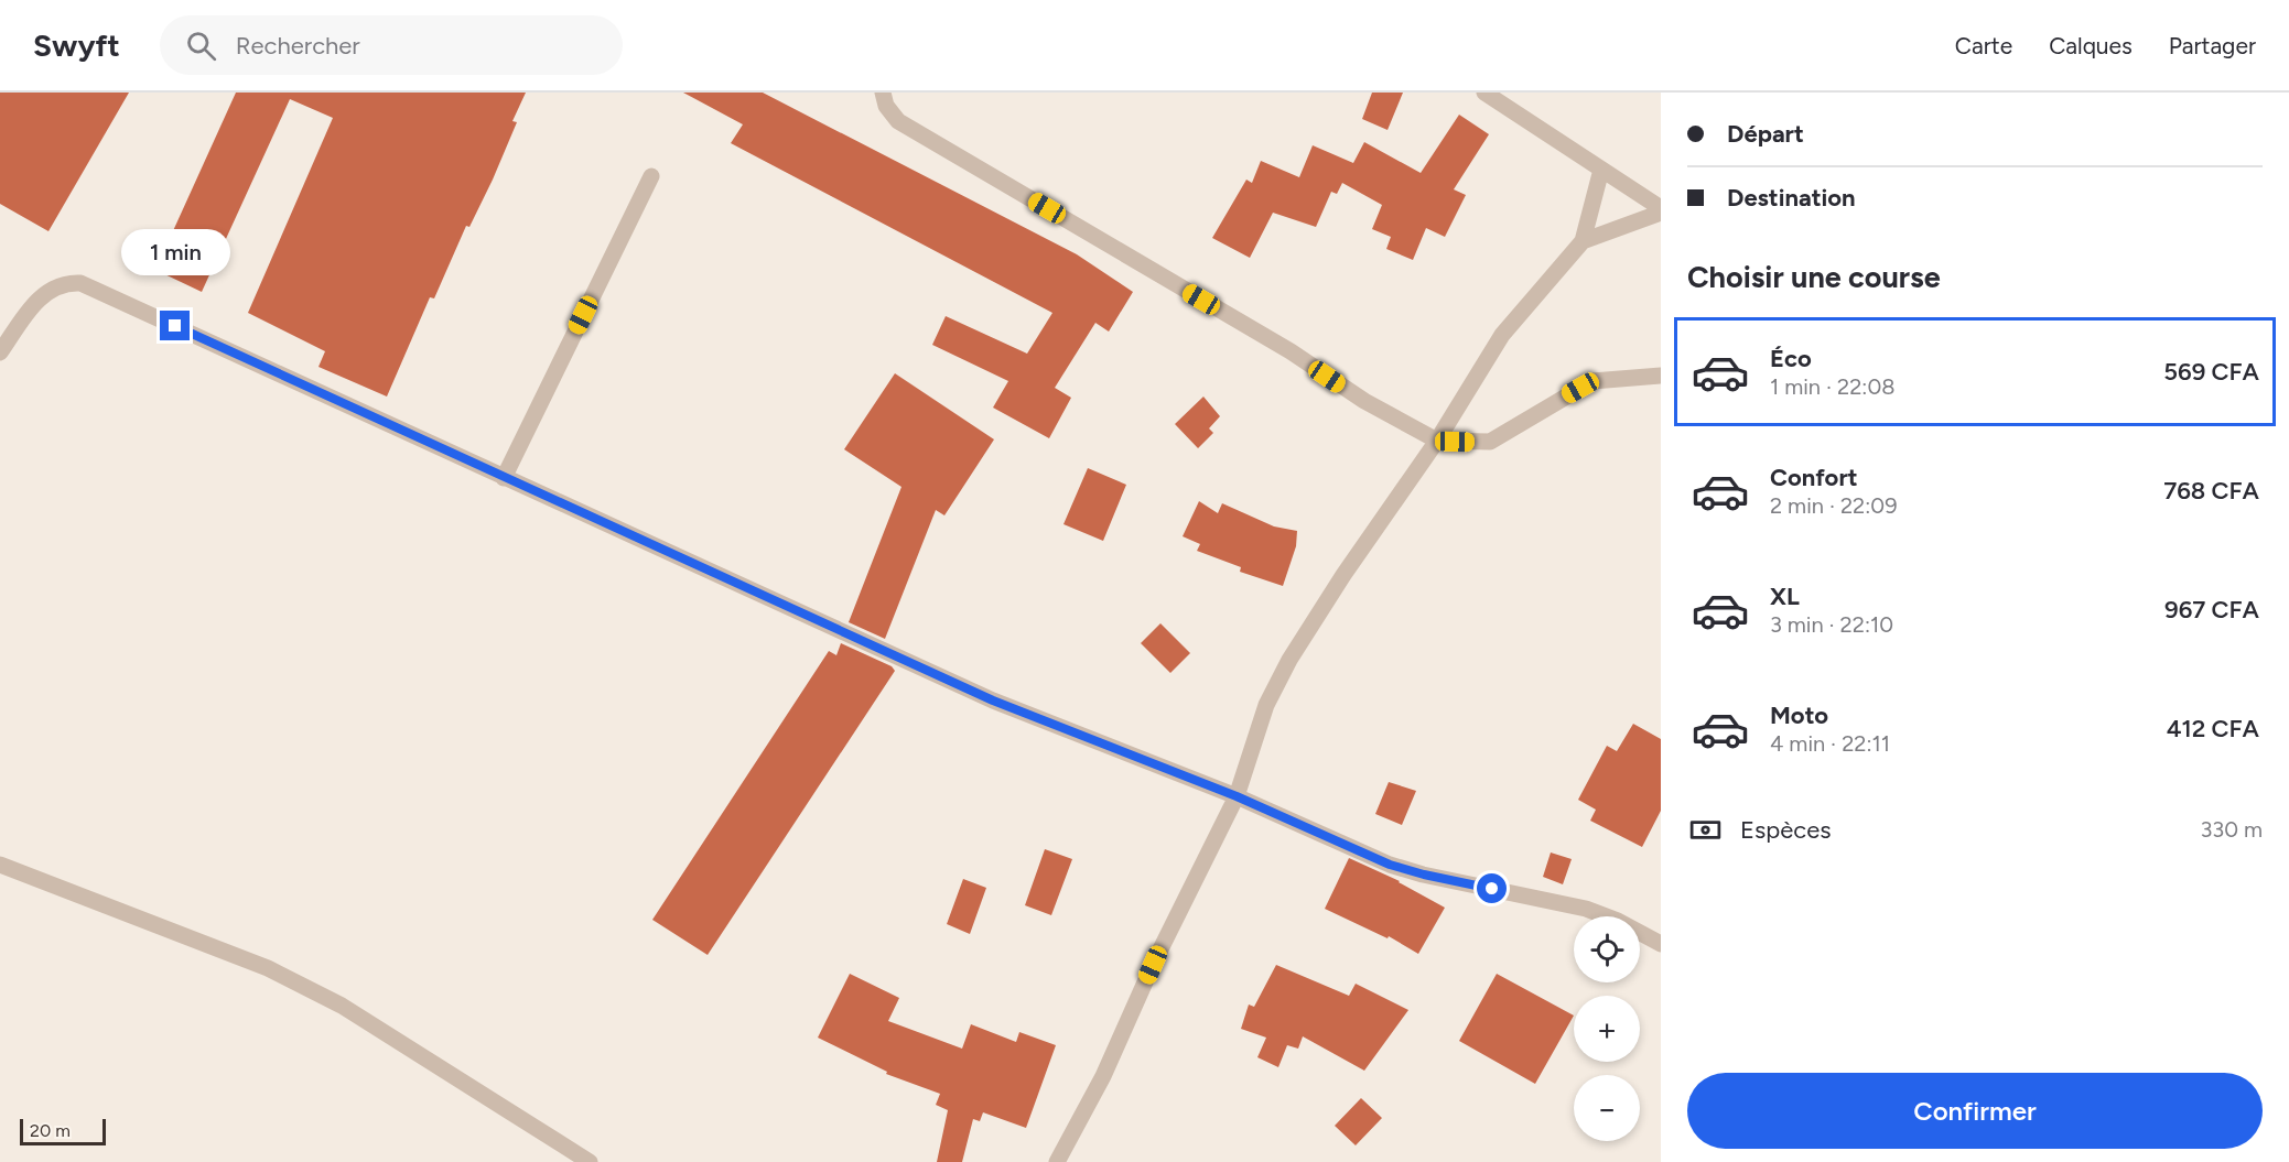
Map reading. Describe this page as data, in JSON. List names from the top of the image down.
{
  "scale_bar": "20 m",
  "page": {
    "header": "Swyft",
    "search": "Rechercher",
    "nav": ["Carte", "Calques", "Partager"],
    "banner": ["Départ", "Destination"],
    "bubble": "1 min",
    "heading": "Choisir une course",
    "list": [
      {
        "name": "Éco",
        "note": "1 min · 22:08",
        "value": "569 CFA"
      },
      {
        "name": "Confort",
        "note": "2 min · 22:09",
        "value": "768 CFA"
      },
      {
        "name": "XL",
        "note": "3 min · 22:10",
        "value": "967 CFA"
      },
      {
        "name": "Moto",
        "note": "4 min · 22:11",
        "value": "412 CFA"
      }
    ],
    "pay": ["Espèces", "330 m"],
    "map_buttons": ["+", "−"],
    "buttons": "Confirmer",
    "scale": "20 m"
  }
}
